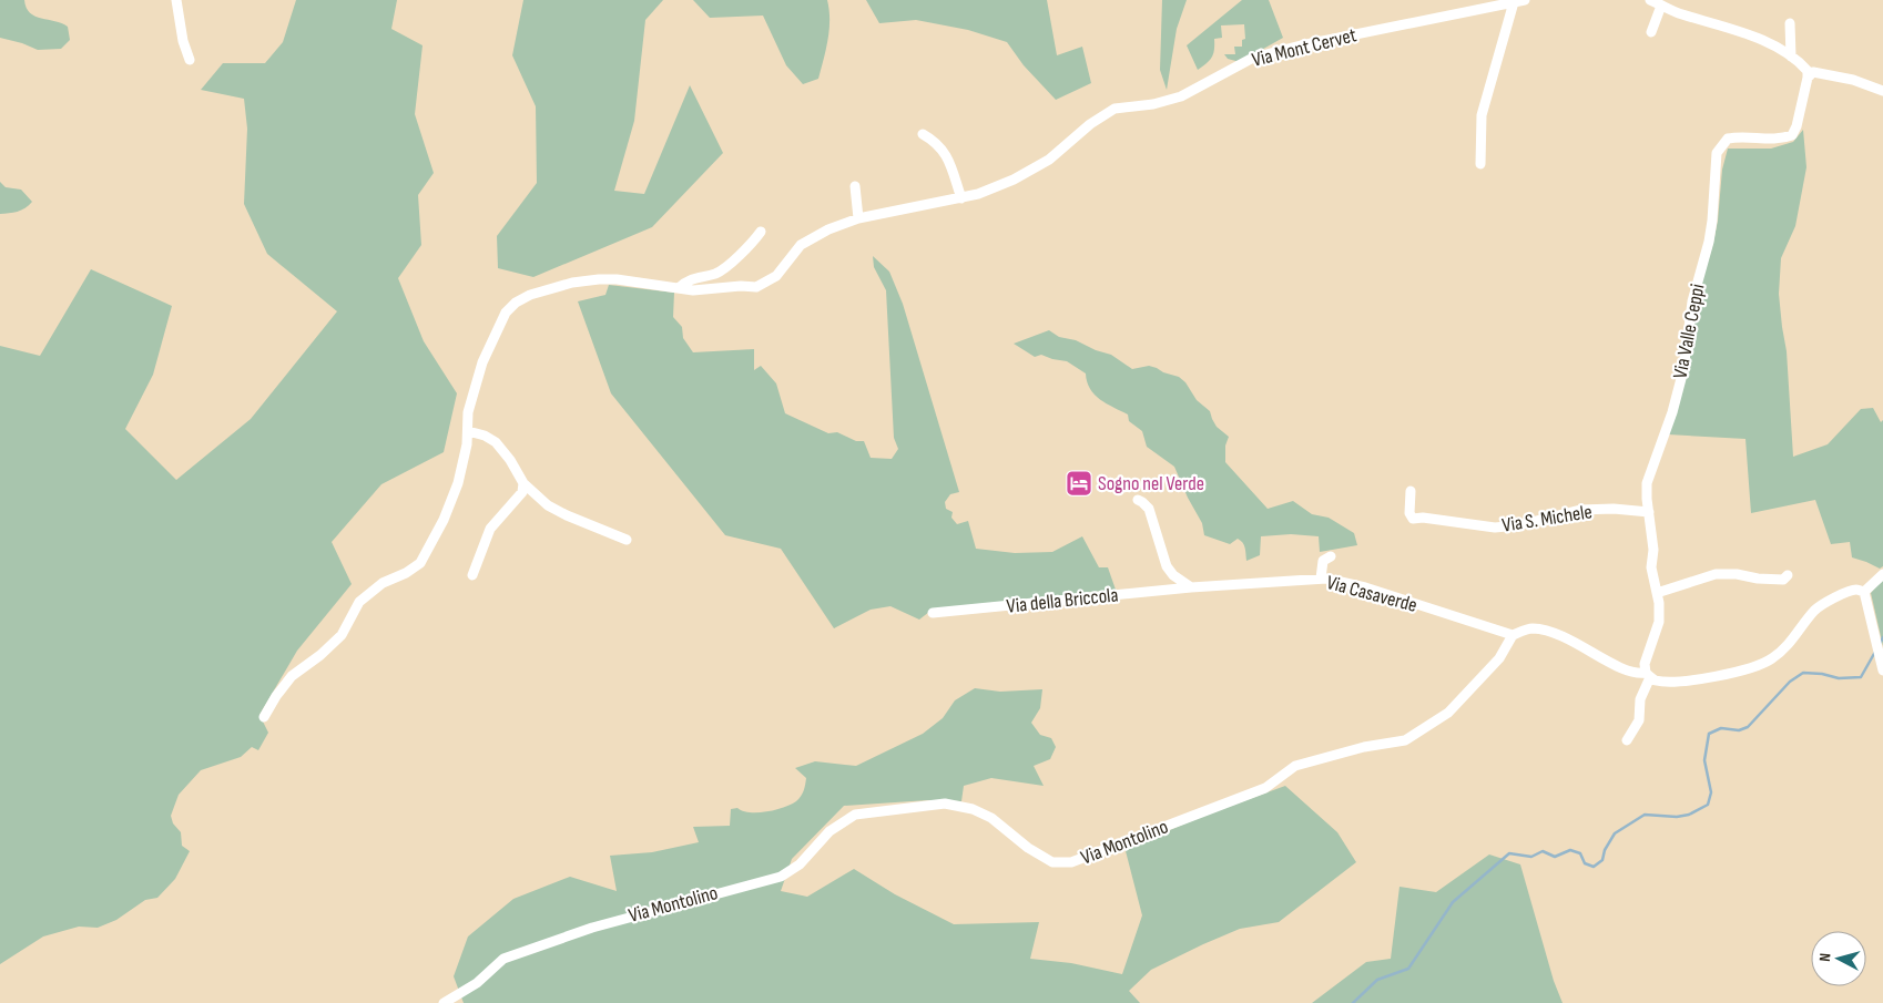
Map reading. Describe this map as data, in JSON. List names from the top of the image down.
{
  "streets": {
    "street": [
      "Via Mont Cervet",
      "Via Valle Ceppi",
      "Via S. Michele",
      "Via Casaverde",
      "Via della Briccola",
      "Via Montolino"
    ]
  },
  "crossings": [
    ["Via Valle Ceppi", "Via S. Michele"],
    ["Via Casaverde", "Via della Briccola"],
    ["Via Casaverde", "Via Montolino"]
  ],
  "places": {
    "hotel": ["Sogno nel Verde"]
  },
  "north": "left"
}
